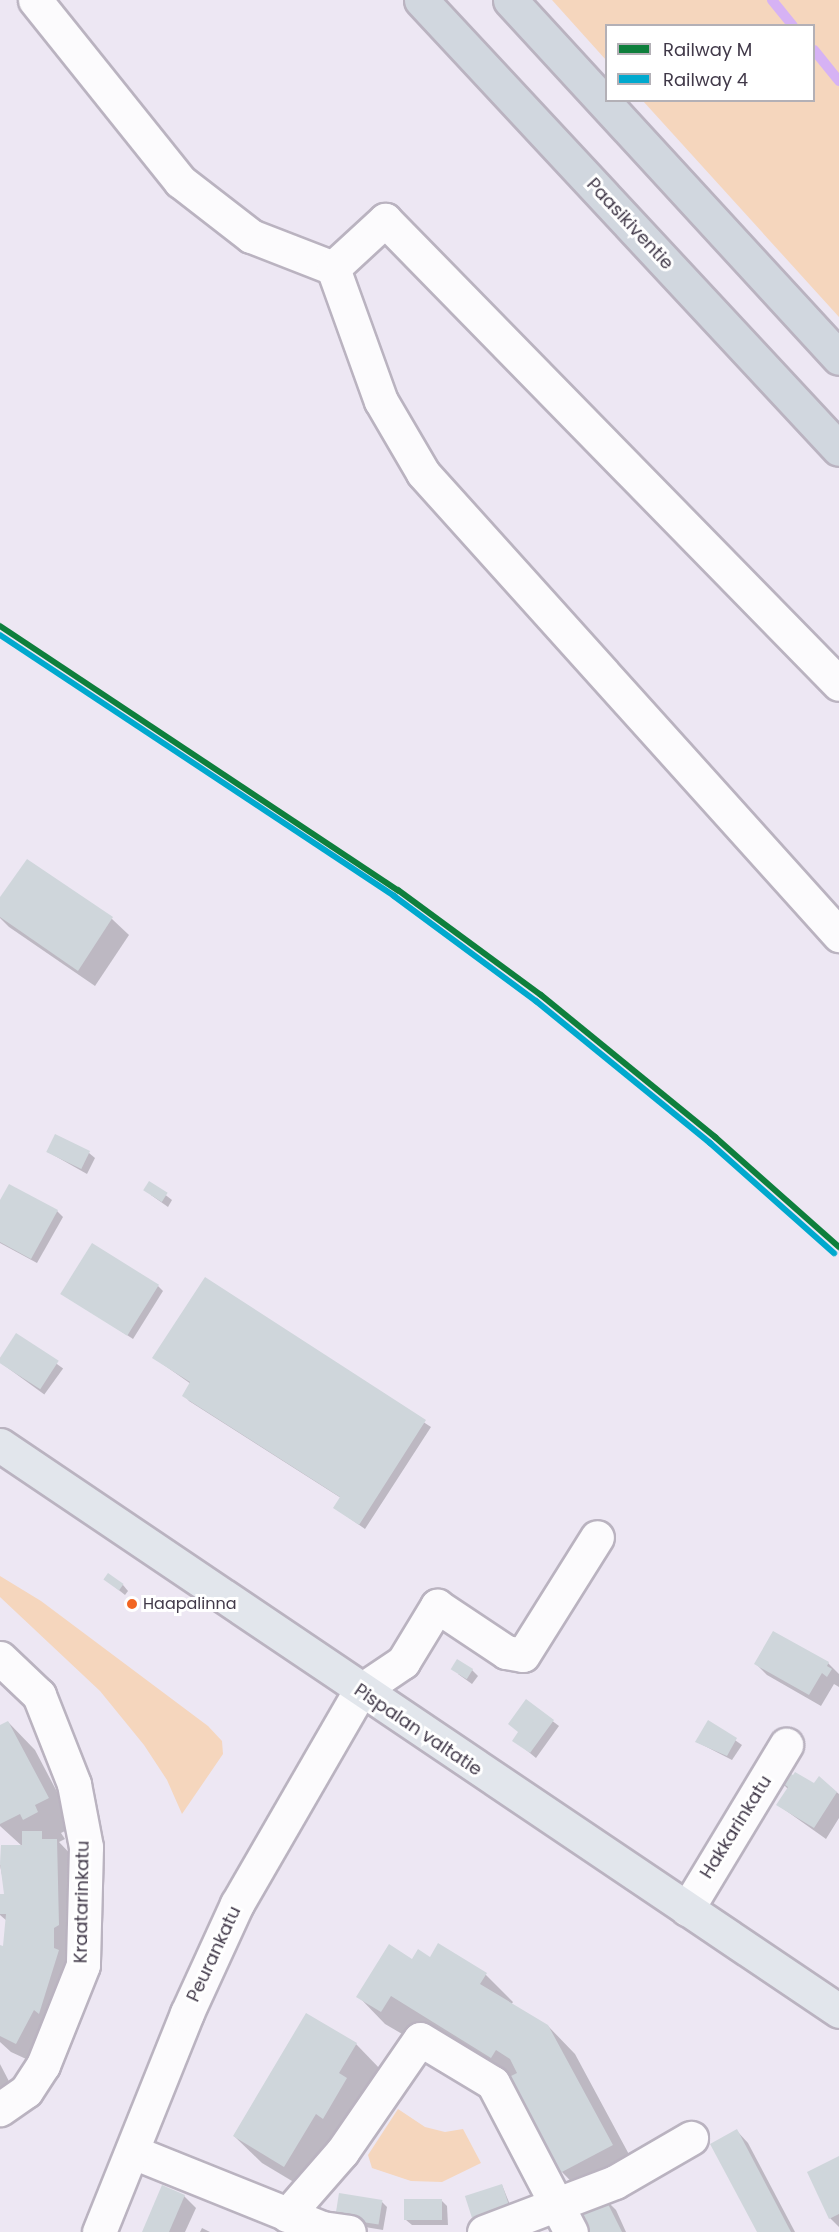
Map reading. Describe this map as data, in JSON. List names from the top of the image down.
{
  "streets": {
    "highway": ["Paasikiventie"],
    "main road": ["Pispalan valtatie"],
    "street": ["Hakkarinkatu", "Kraatarinkatu", "Peurankatu"]
  },
  "crossings": [
    ["Pispalan valtatie", "Hakkarinkatu"],
    ["Pispalan valtatie", "Peurankatu"]
  ],
  "places": ["Haapalinna"],
  "lines": ["rail line M", "rail line 4"],
  "legend": ["Railway M", "Railway 4"]
}
